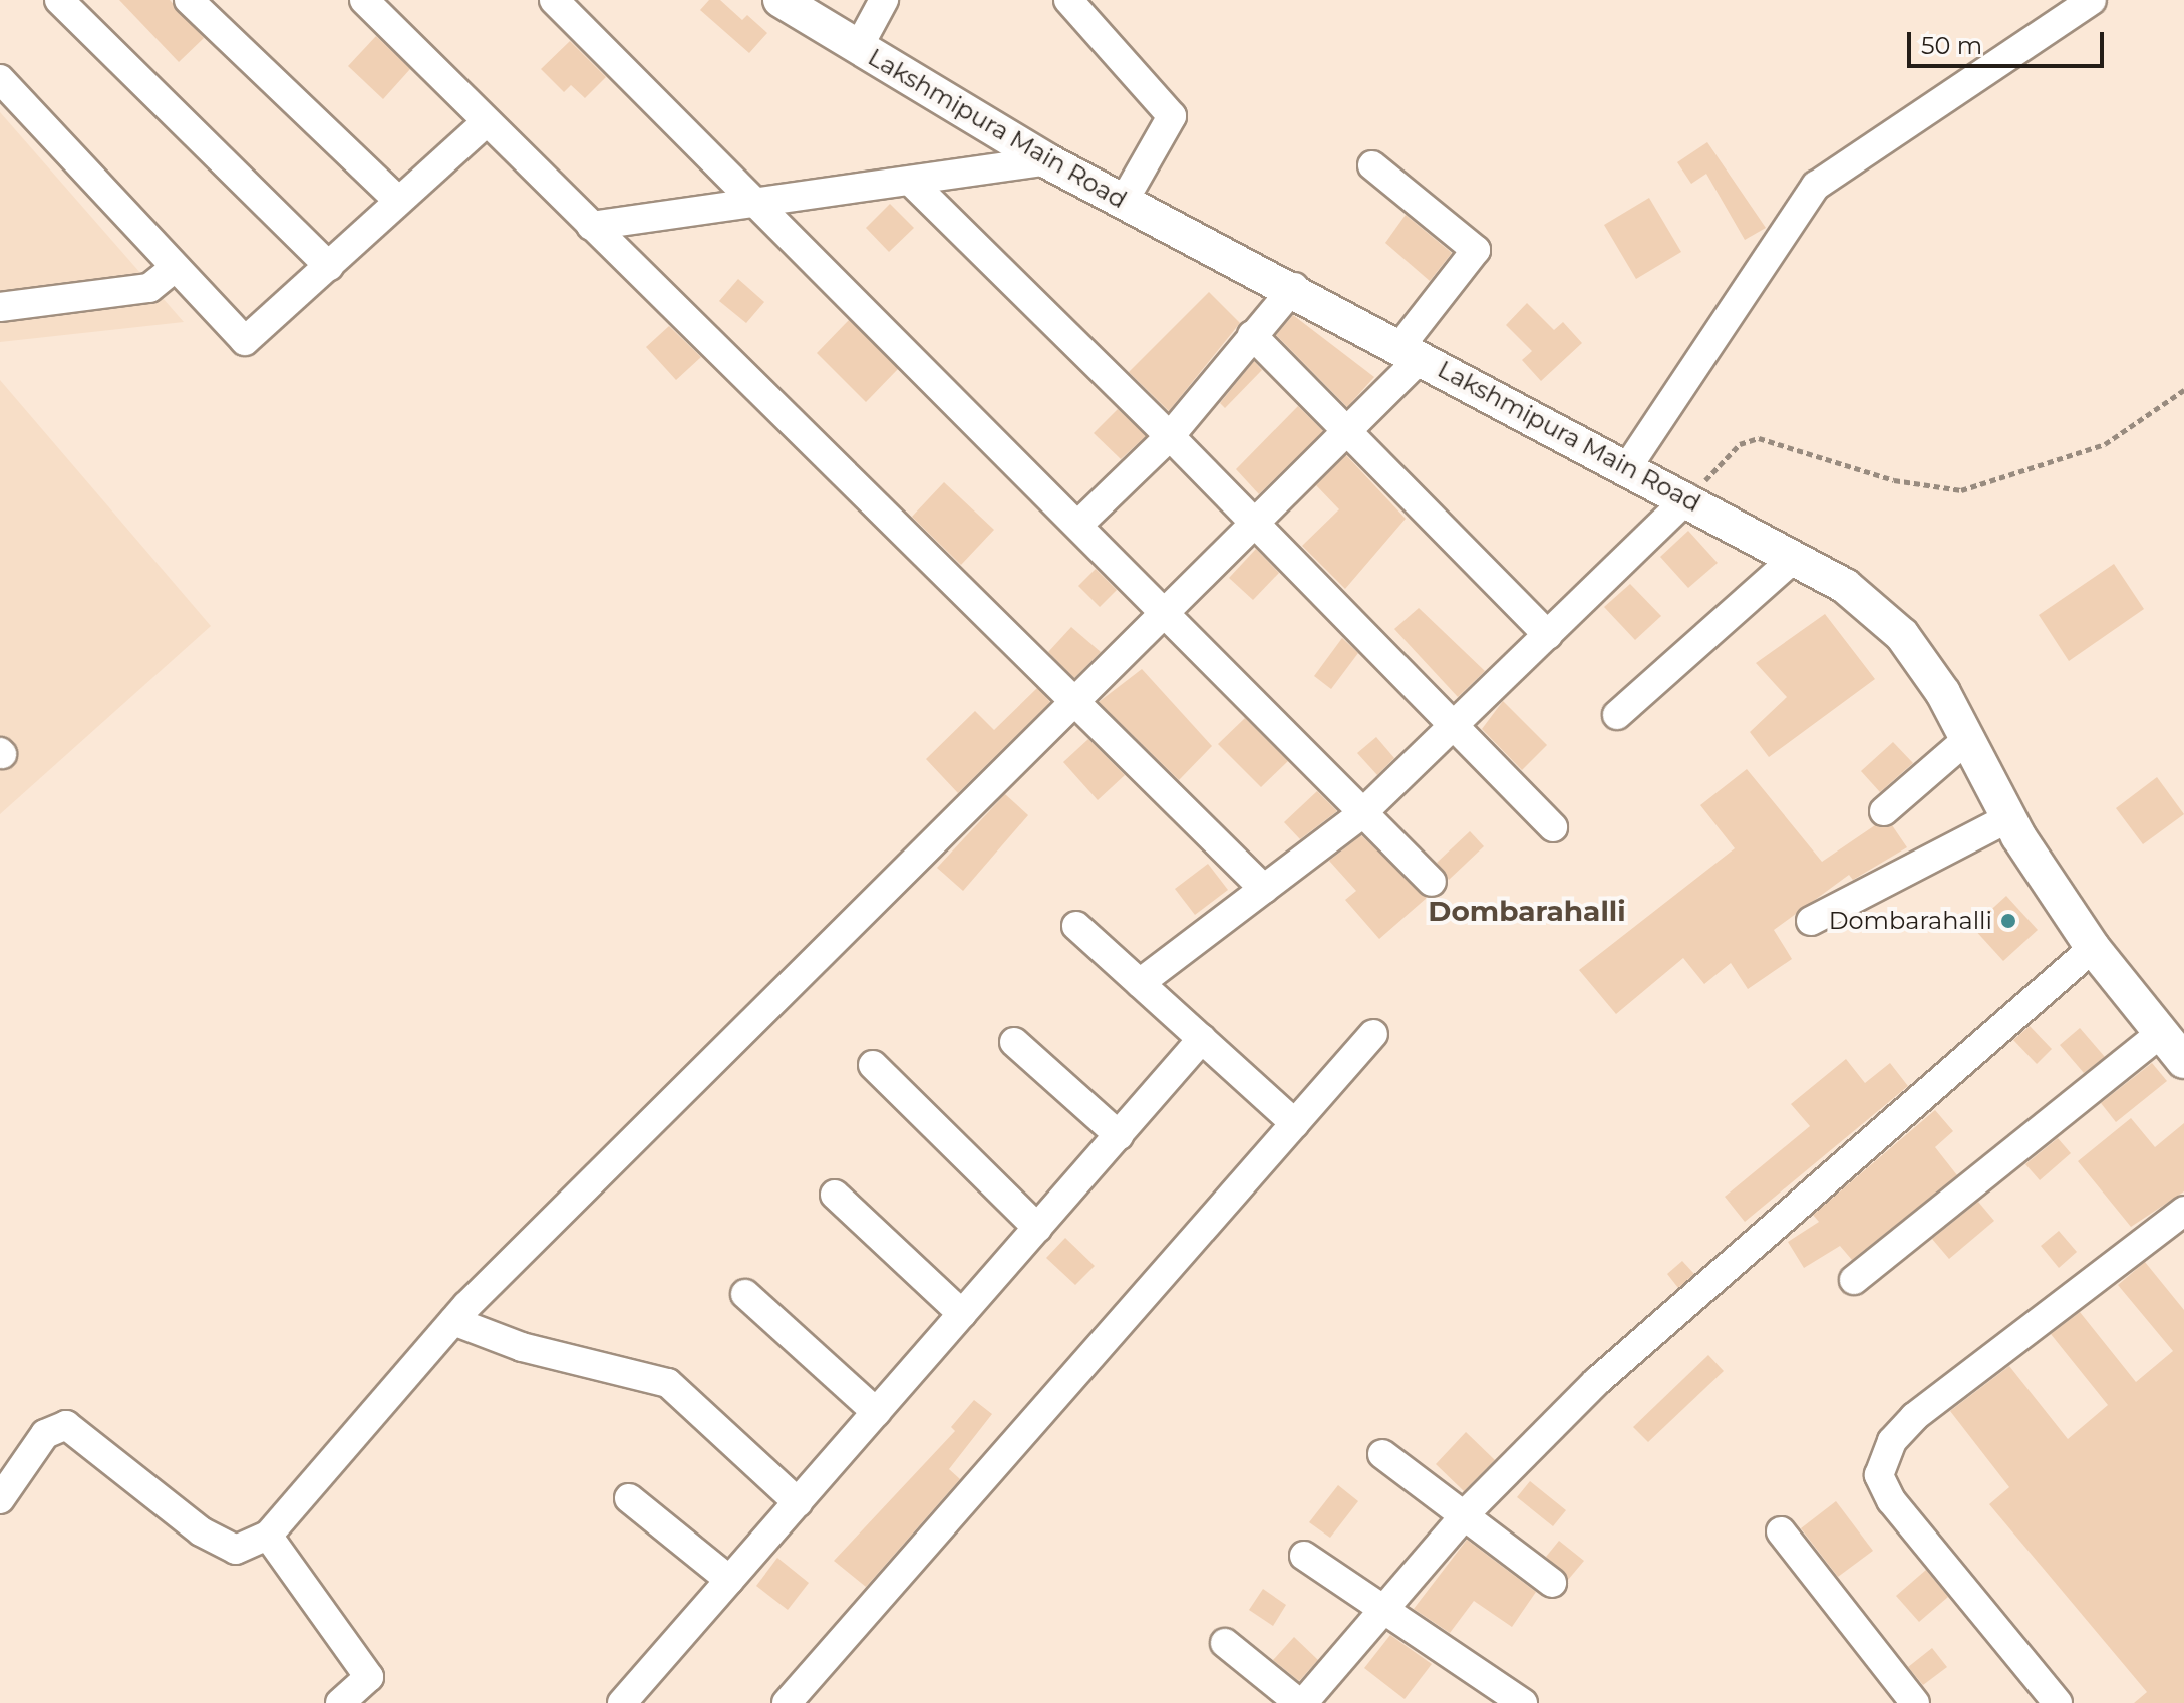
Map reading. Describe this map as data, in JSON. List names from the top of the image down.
{
  "streets": {
    "main road": ["Lakshmipura Main Road"]
  },
  "districts": ["Dombarahalli"],
  "places": ["Dombarahalli"],
  "scale_bar": "50 m"
}
